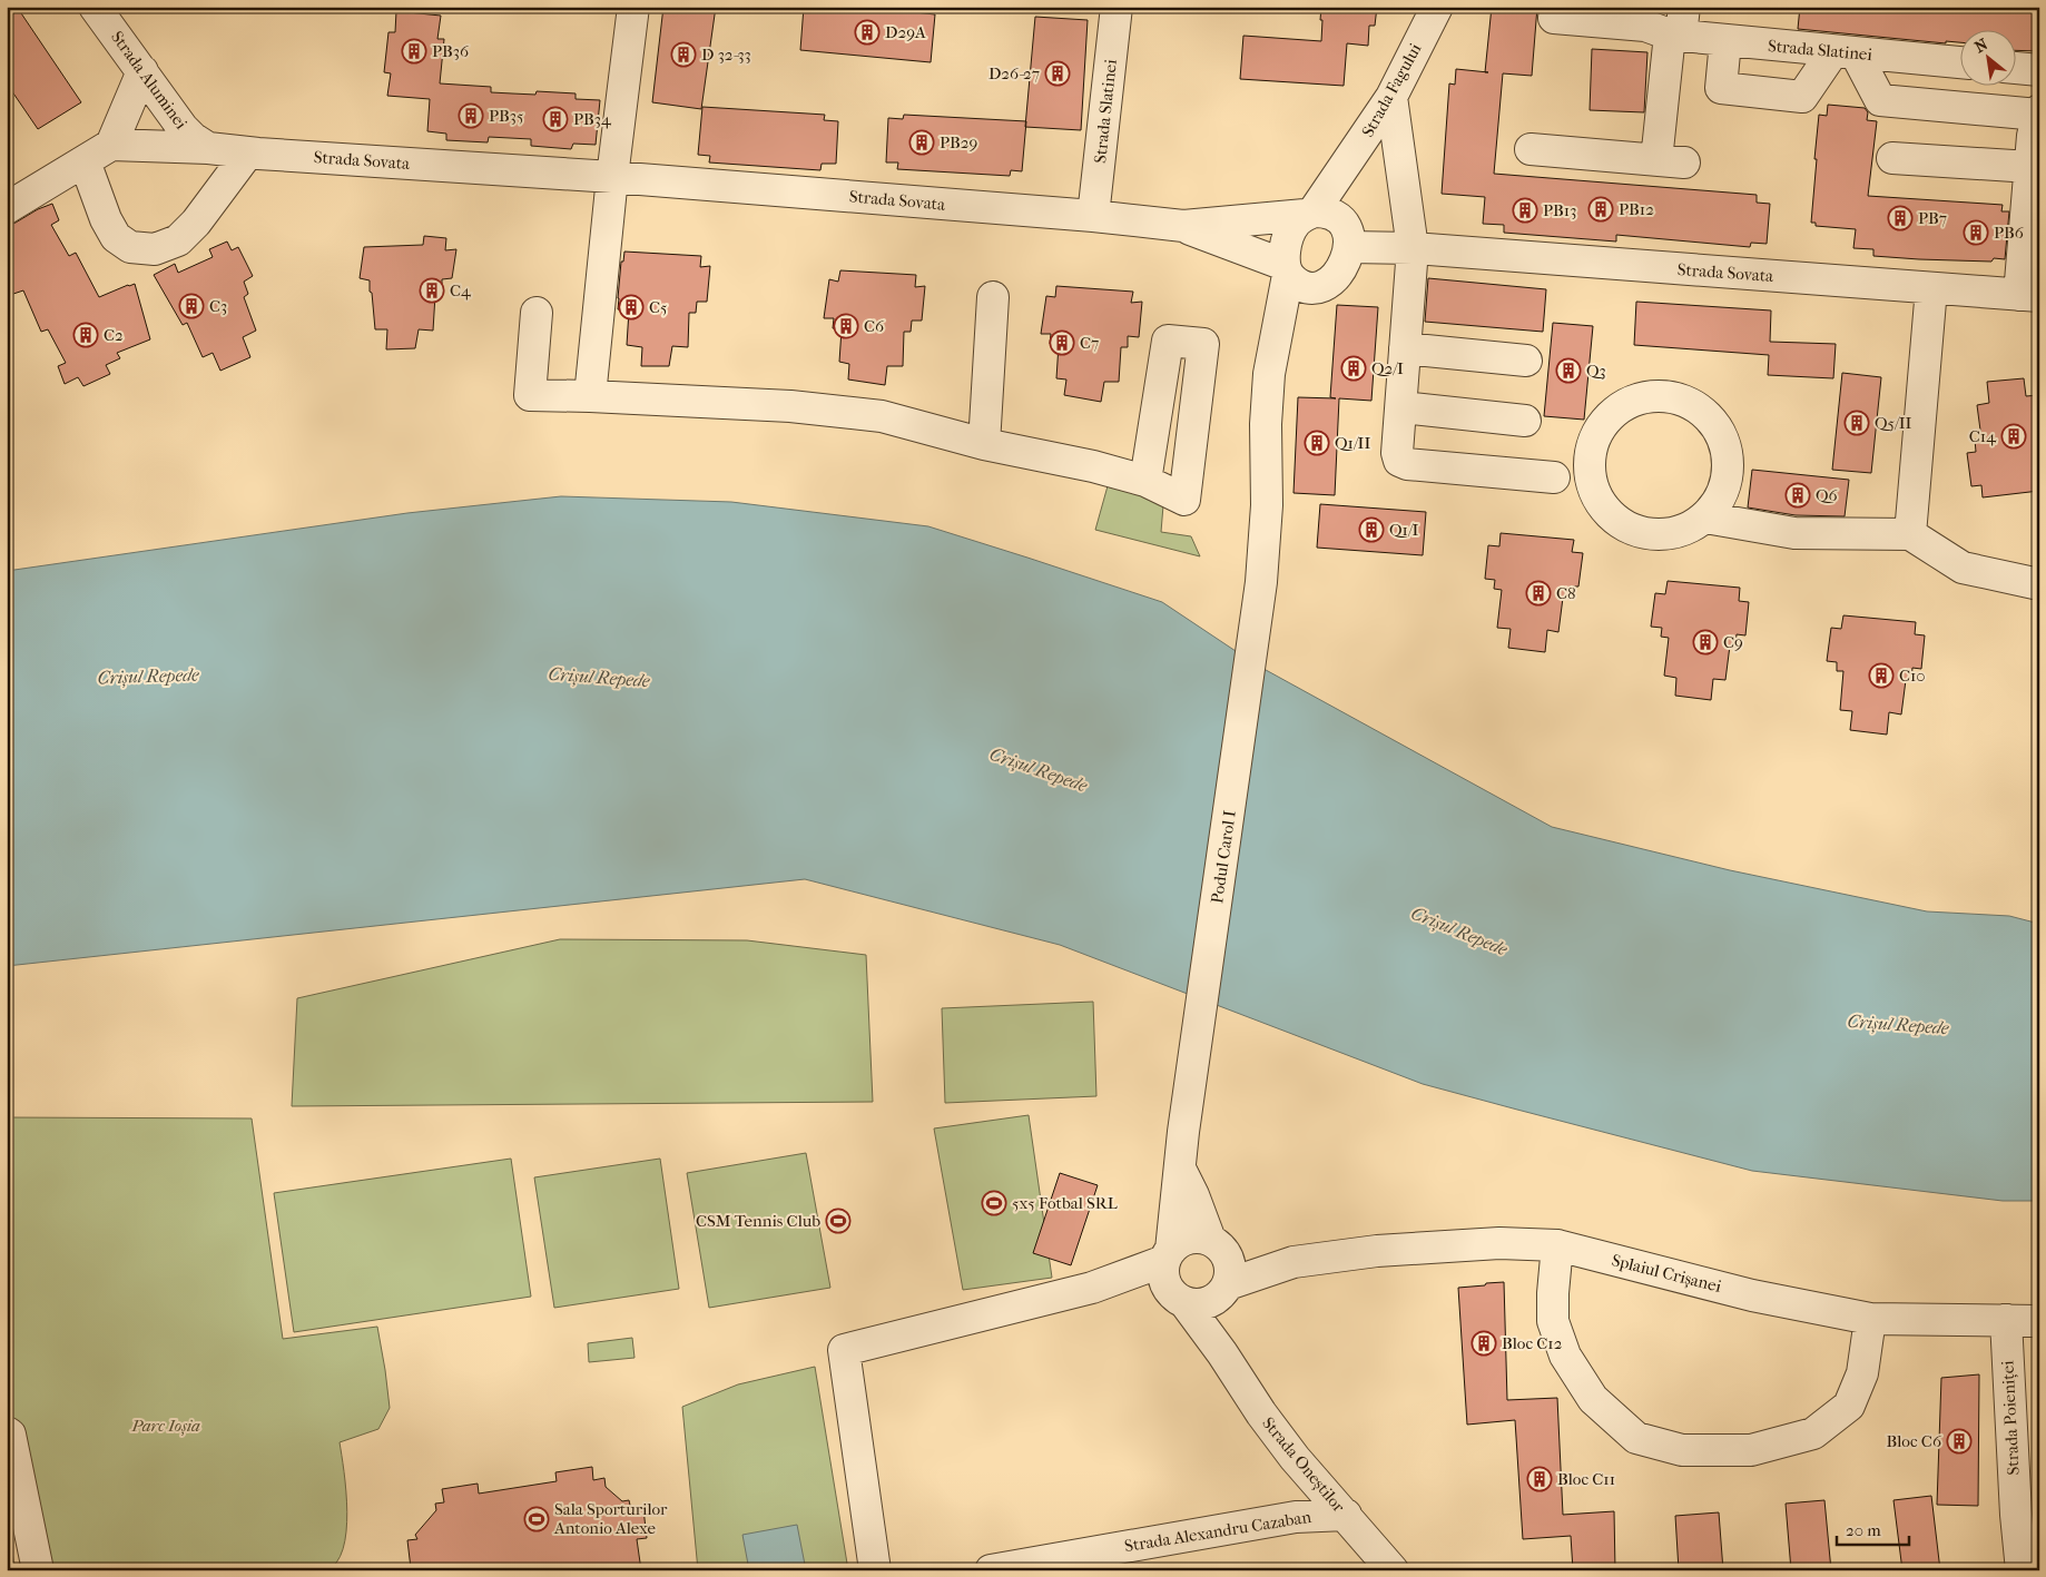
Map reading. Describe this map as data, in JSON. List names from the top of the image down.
{
  "streets": {
    "street": [
      "Strada Slatinei",
      "Strada Aluminei",
      "Strada Fagului",
      "Strada Sovata",
      "Podul Carol I",
      "Splaiul Crișanei",
      "Strada Poieniței",
      "Strada Oneștilor",
      "Strada Alexandru Cazaban"
    ]
  },
  "crossings": [
    ["Strada Slatinei", "Strada Sovata"],
    ["Strada Aluminei", "Strada Sovata"],
    ["Strada Fagului", "Strada Sovata"],
    ["Strada Fagului", "Podul Carol I"],
    ["Podul Carol I", "Strada Oneștilor"],
    ["Splaiul Crișanei", "Strada Poieniței"],
    ["Splaiul Crișanei", "Strada Oneștilor"],
    ["Strada Oneștilor", "Strada Alexandru Cazaban"]
  ],
  "water": ["Crișul Repede"],
  "parks": ["Parc Ioșia"],
  "places": {
    "building": [
      "D29A",
      "PB36",
      "D 32-33",
      "D26-27",
      "PB35",
      "PB34",
      "PB29",
      "PB12",
      "PB13",
      "PB7",
      "PB6",
      "C4",
      "C3",
      "C5",
      "C6",
      "C2",
      "C7",
      "Q2/I",
      "Q3",
      "Q5/II",
      "C14",
      "Q1/II",
      "Q6",
      "Q1/I",
      "C8",
      "C9",
      "C10",
      "Bloc C12",
      "Bloc C6",
      "Bloc C11"
    ],
    "sports": ["5x5 Fotbal SRL", "CSM Tennis Club", "Sala Sporturilor Antonio Alexe"]
  },
  "scale_bar": "20 m",
  "north": "top left"
}
